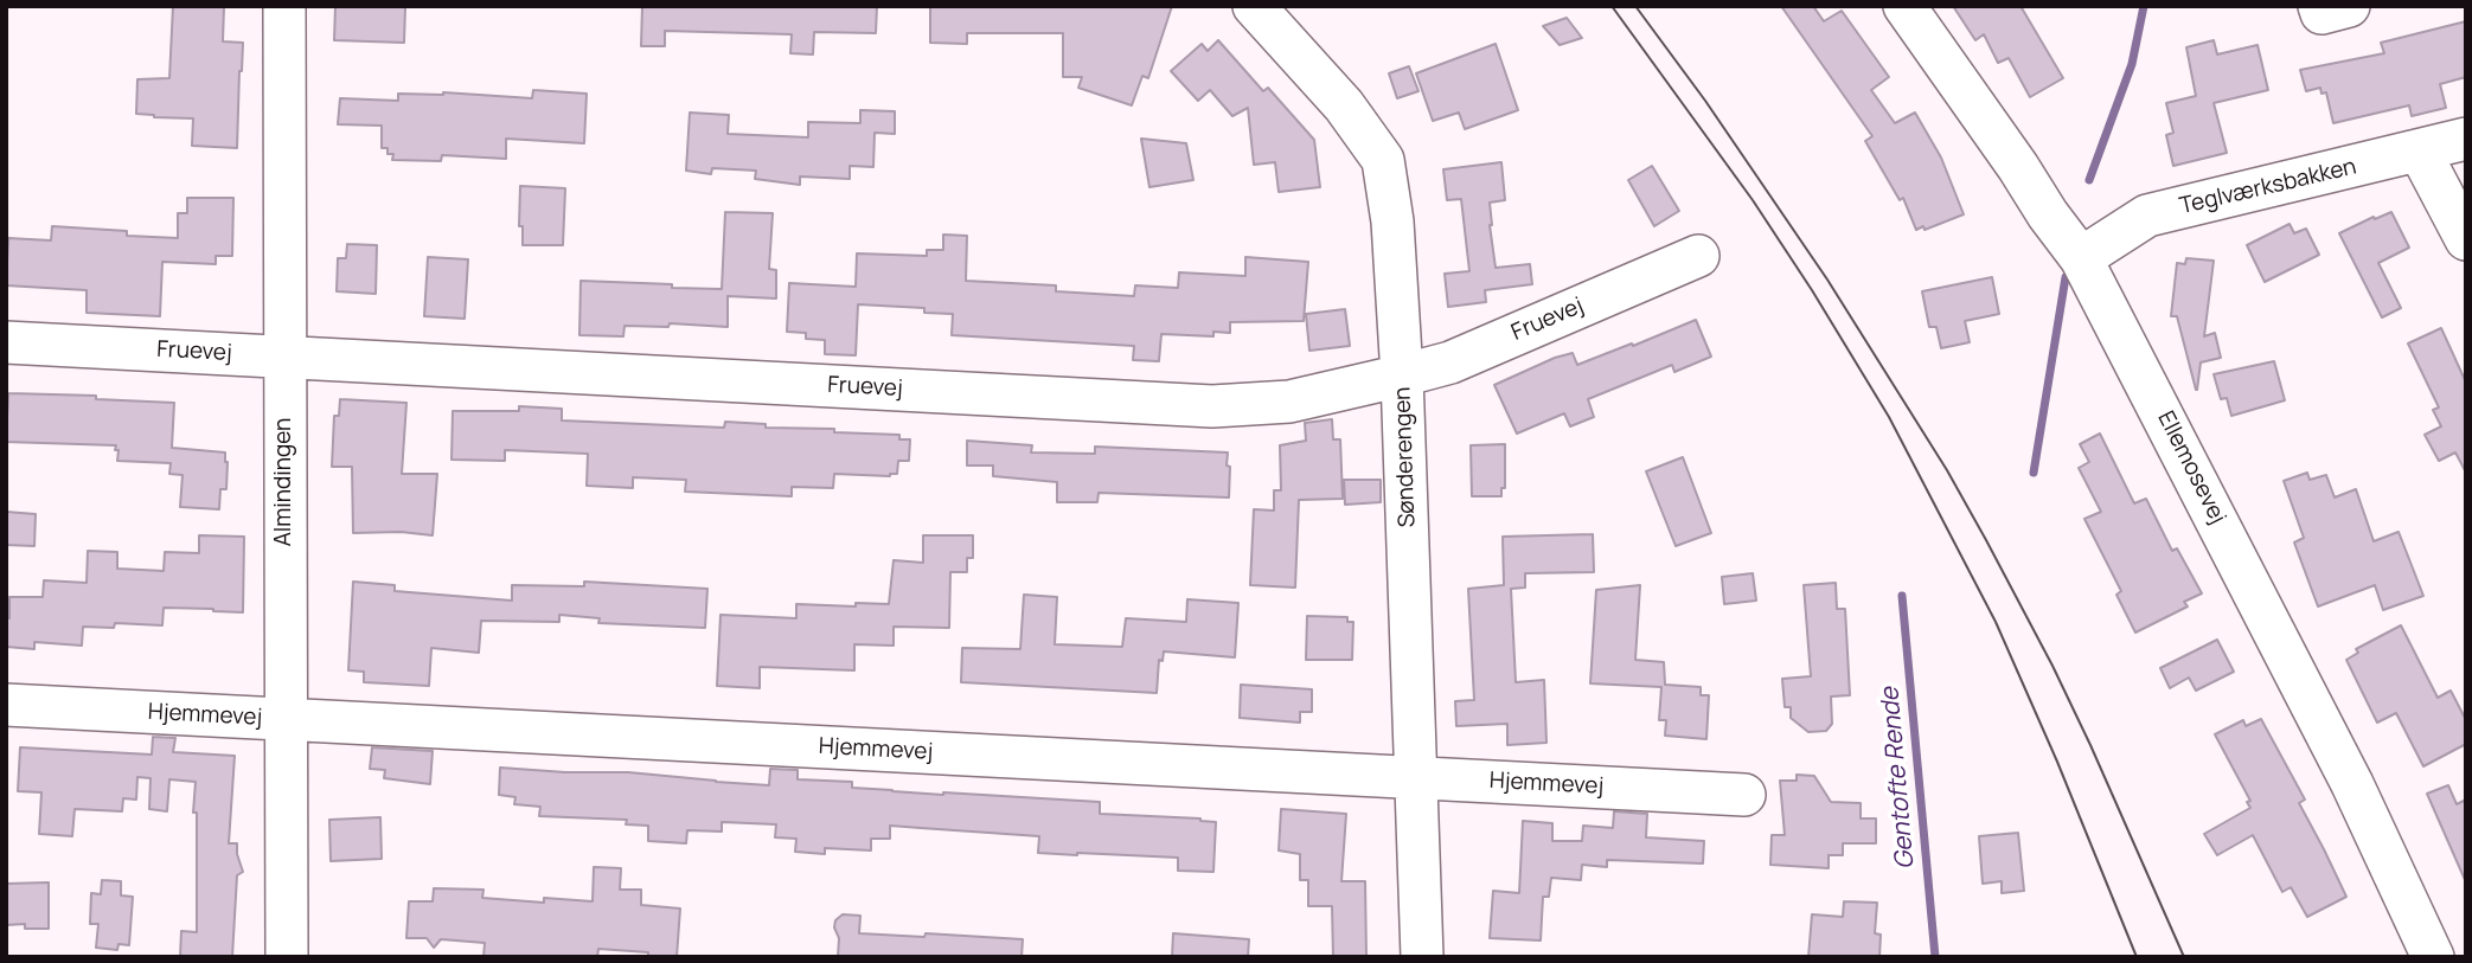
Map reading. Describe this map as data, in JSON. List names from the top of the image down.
{
  "streets": {
    "street": [
      "Teglværksbakken",
      "Fruevej",
      "Sønderengen",
      "Ellemosevej",
      "Almindingen",
      "Hjemmevej"
    ]
  },
  "crossings": [
    ["Teglværksbakken", "Ellemosevej"],
    ["Fruevej", "Sønderengen"],
    ["Fruevej", "Almindingen"],
    ["Sønderengen", "Hjemmevej"],
    ["Almindingen", "Hjemmevej"]
  ],
  "water": ["Gentofte Rende"]
}
